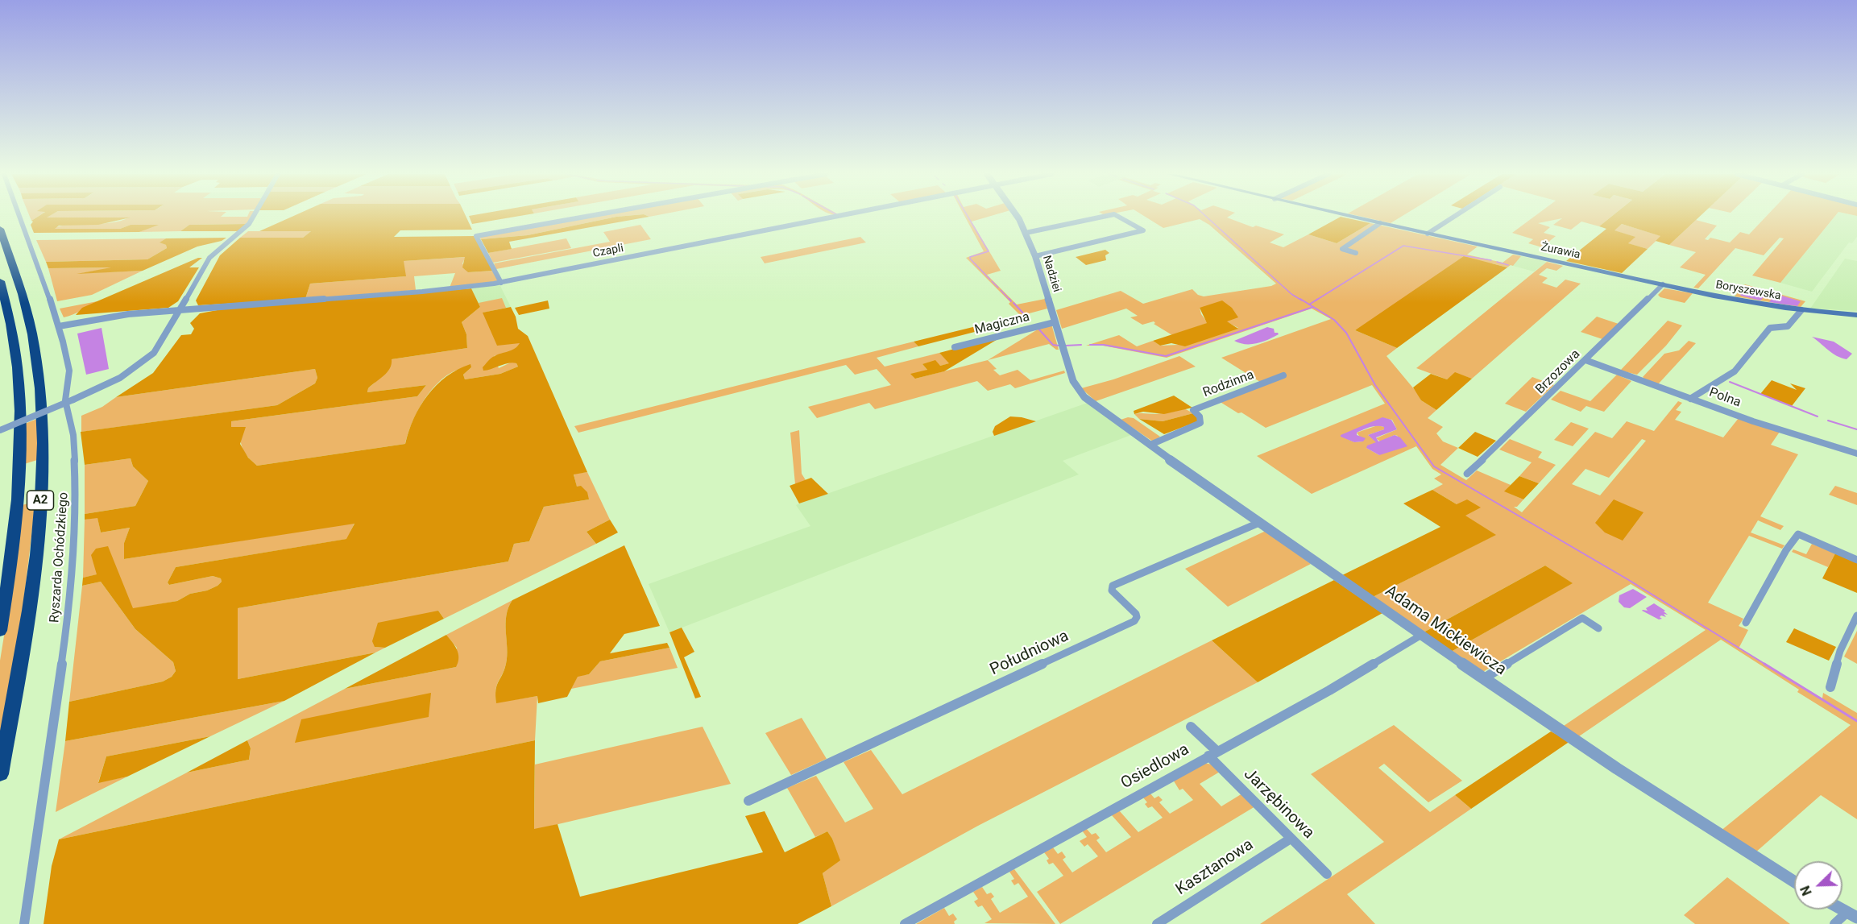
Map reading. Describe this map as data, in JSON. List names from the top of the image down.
{
  "streets": {
    "highway": ["A2"],
    "main road": ["Żurawia", "Boryszewska"],
    "street": [
      "Czapli",
      "Nadziei",
      "Magiczna",
      "Brzozowa",
      "Rodzinna",
      "Polna",
      "Ryszarda Ochódzkiego",
      "Adama Mickiewicza",
      "Południowa",
      "Osiedlowa",
      "Jarzębinowa",
      "Kasztanowa"
    ]
  },
  "crossings": [
    ["Czapli", "Ryszarda Ochódzkiego"],
    ["Żurawia", "Boryszewska"],
    ["Nadziei", "Magiczna"],
    ["Nadziei", "Adama Mickiewicza"],
    ["Boryszewska", "Brzozowa"],
    ["Brzozowa", "Polna"],
    ["Rodzinna", "Adama Mickiewicza"],
    ["Adama Mickiewicza", "Południowa"],
    ["Adama Mickiewicza", "Osiedlowa"],
    ["Osiedlowa", "Jarzębinowa"],
    ["Jarzębinowa", "Kasztanowa"]
  ],
  "north": "bottom left"
}
